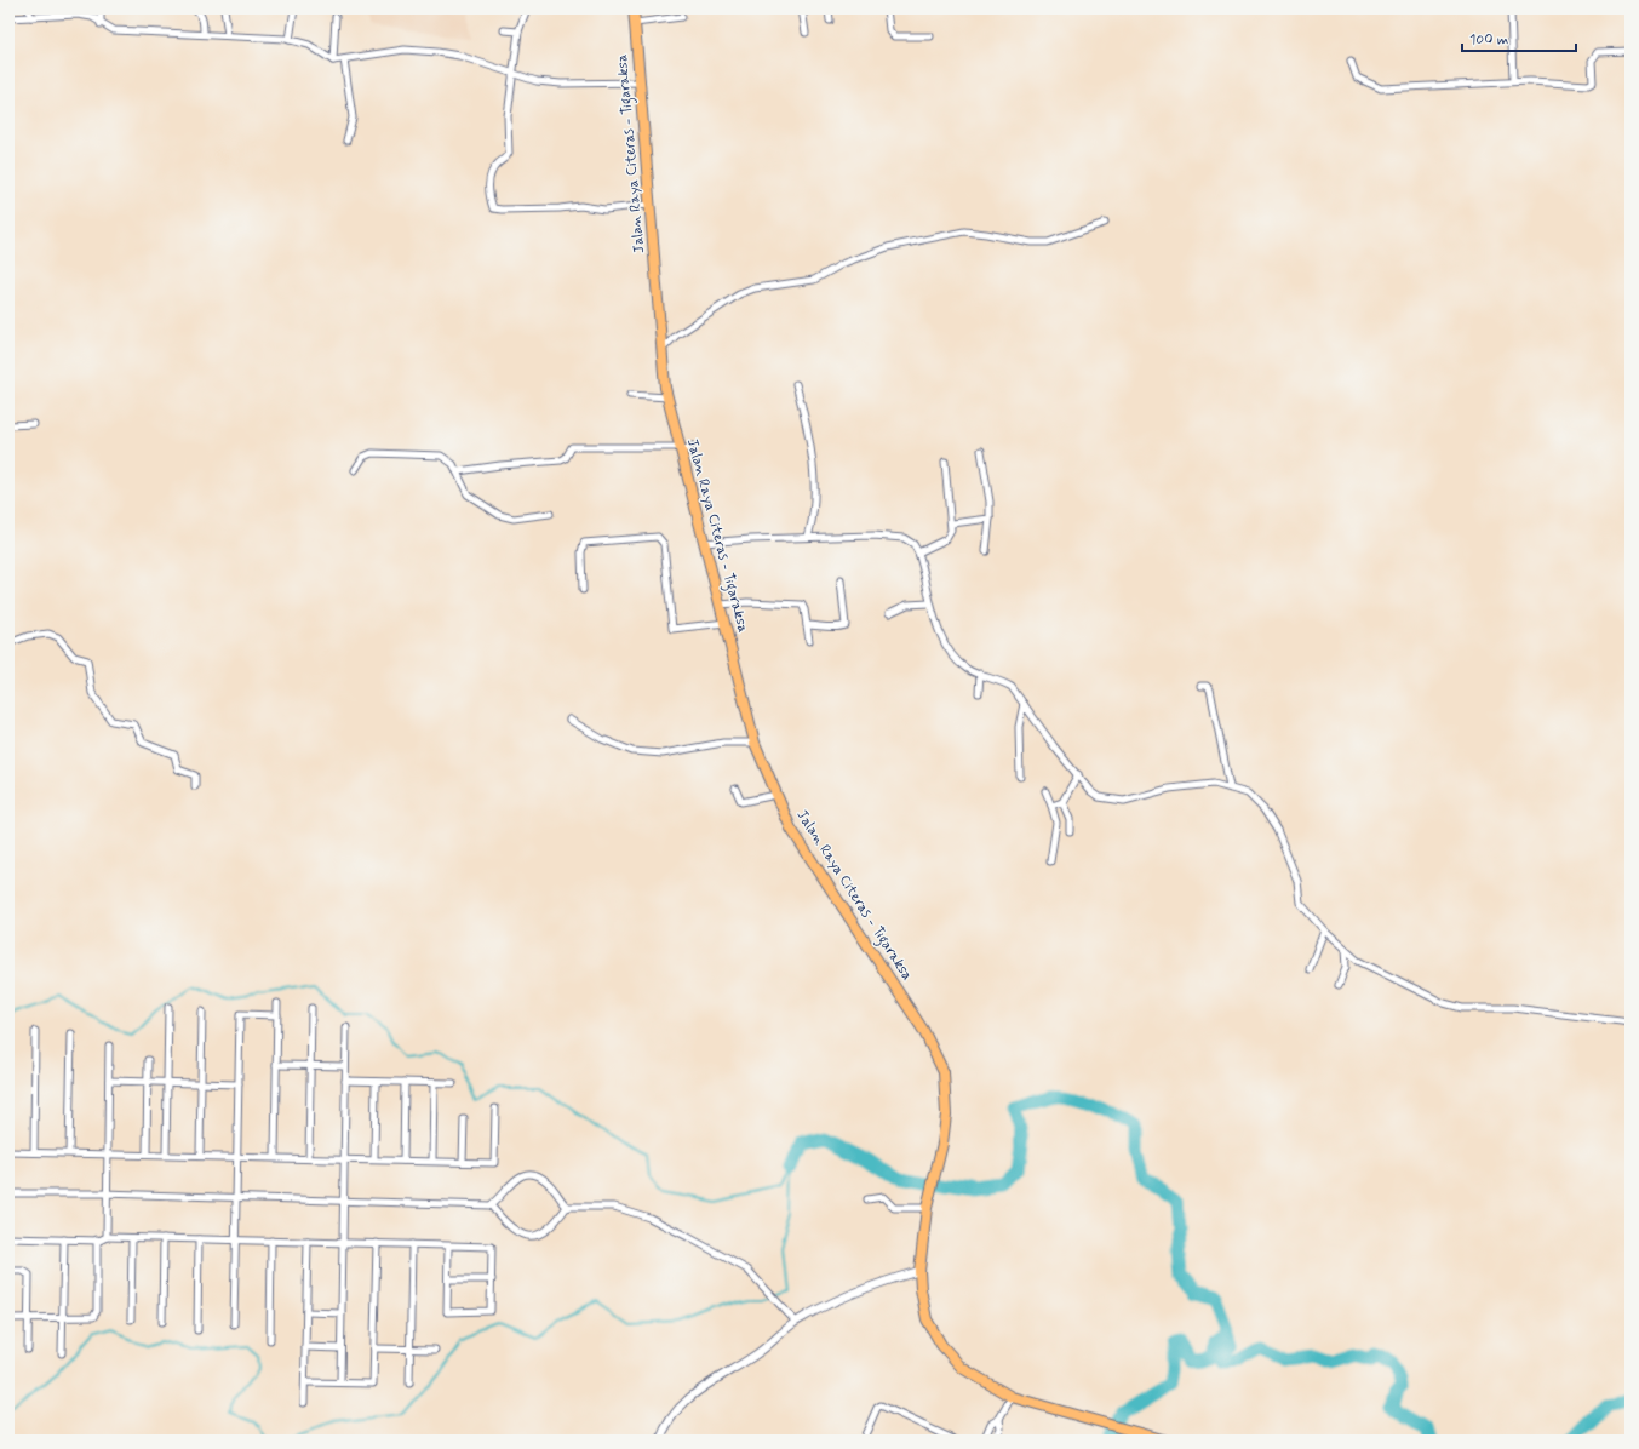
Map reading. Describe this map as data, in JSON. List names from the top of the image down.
{
  "streets": {
    "main road": ["Jalan Raya Citeras - Tigaraksa"]
  },
  "scale_bar": "100 m"
}
